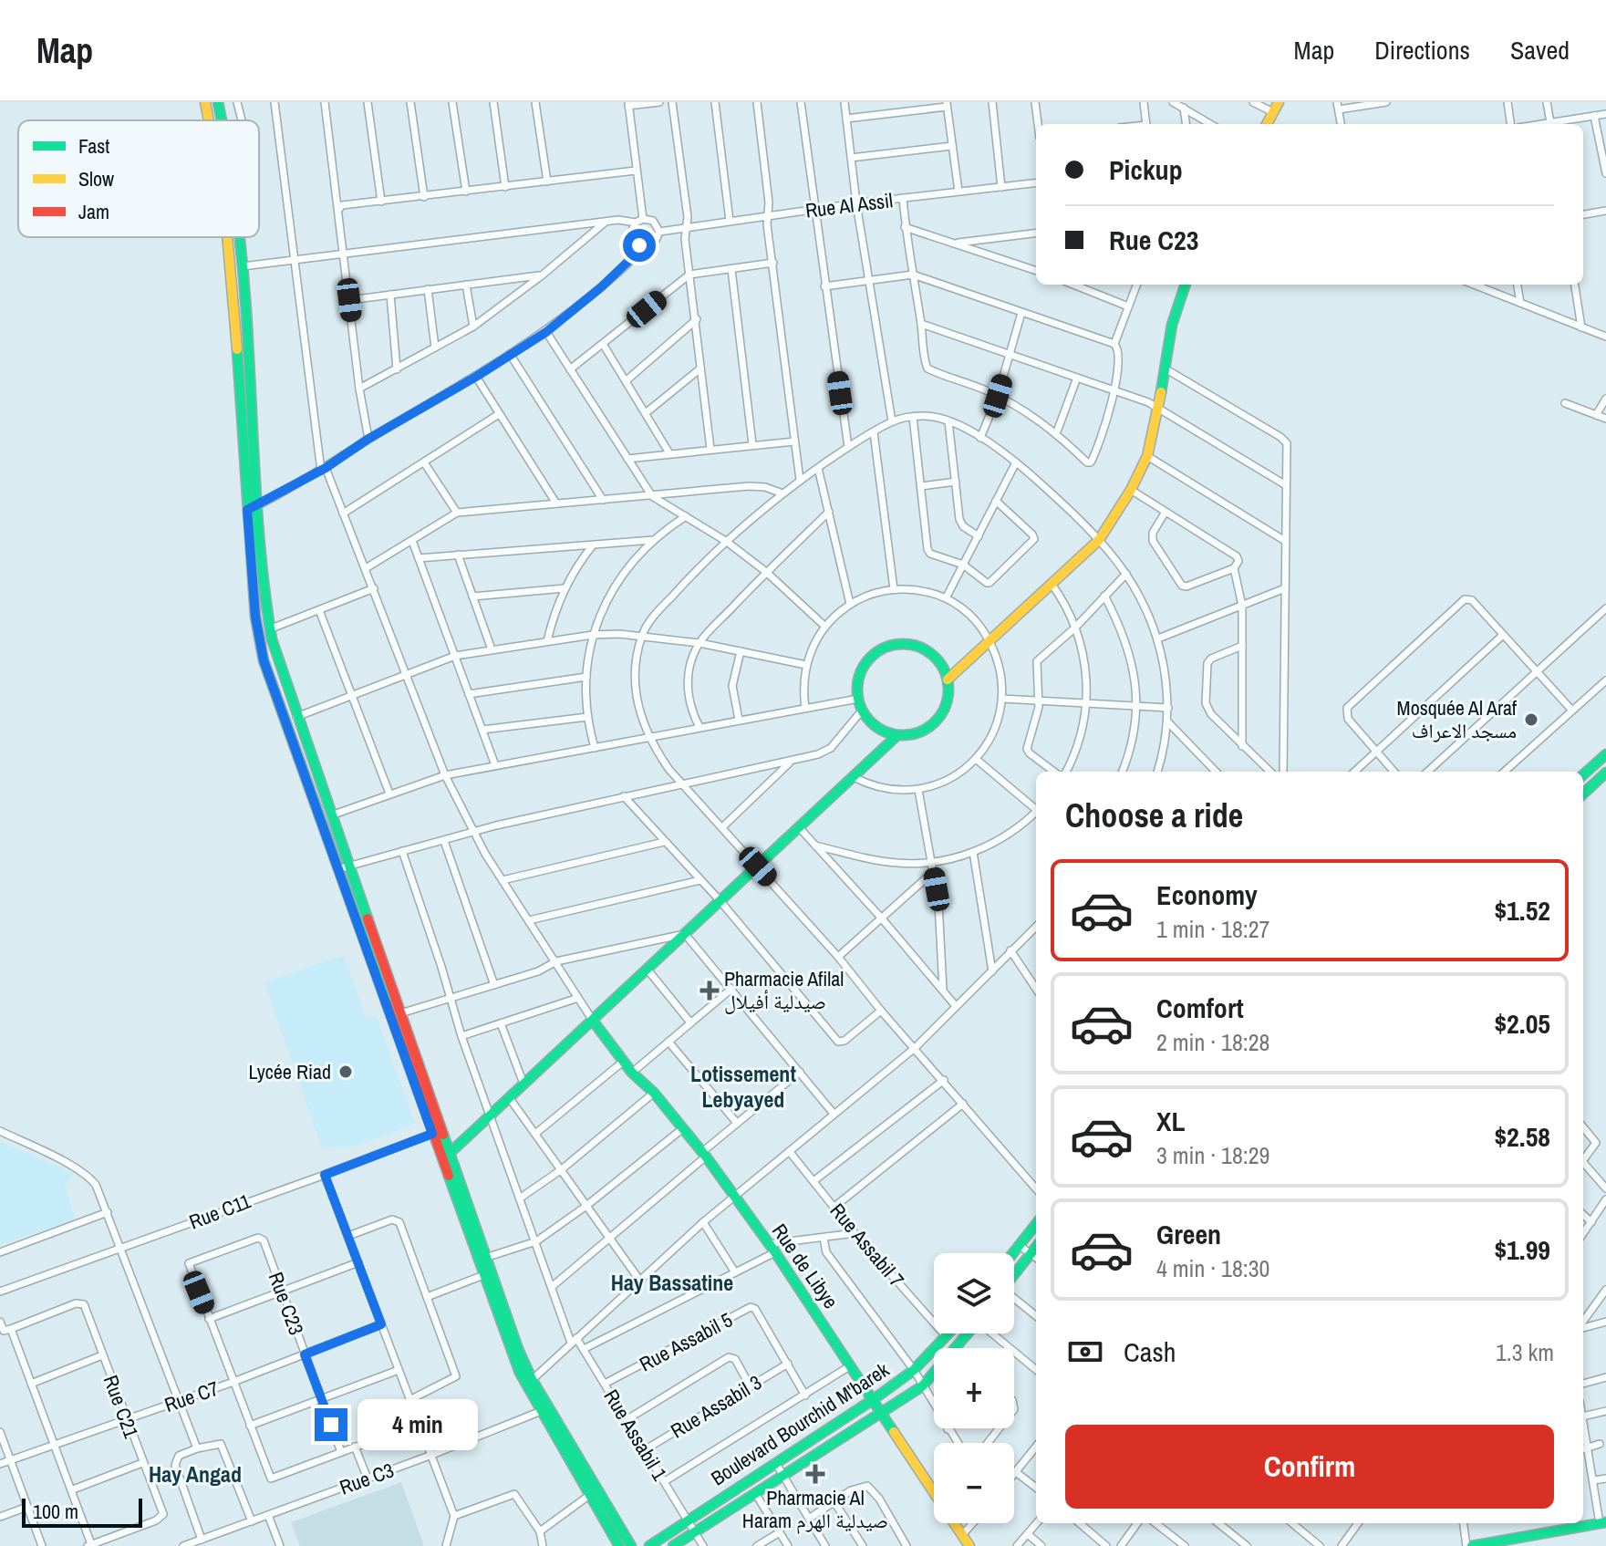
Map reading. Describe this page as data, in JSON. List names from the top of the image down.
{
  "streets": {
    "main road": ["Rue de Libye", "Boulevard Bourchid M'barek"],
    "street": [
      "Rue Al Assil",
      "Rue C11",
      "Rue Assabil 7",
      "Rue C23",
      "Rue Assabil 5",
      "Rue C7",
      "Rue C21",
      "Rue Assabil 3",
      "Rue Assabil 1",
      "Rue C3"
    ]
  },
  "crossings": [
    ["Rue Assabil 7", "Boulevard Bourchid M'barek"],
    ["Rue de Libye", "Boulevard Bourchid M'barek"],
    ["Rue C23", "Rue C7"],
    ["Rue Assabil 5", "Rue Assabil 3"],
    ["Rue Assabil 5", "Rue Assabil 1"],
    ["Rue C7", "Rue C21"],
    ["Rue Assabil 3", "Rue Assabil 1"],
    ["Boulevard Bourchid M'barek", "Rue Assabil 1"]
  ],
  "districts": ["Lotissement Lebyayed", "Hay Bassatine", "Hay Angad"],
  "places": {
    "other": ["Mosquée Al Araf مسجد الاعراف", "Lycée Riad"],
    "health": ["Pharmacie Afilal صيدلية أفيلال", "Pharmacie Al Haram صيدلية الهرم"]
  },
  "legend": ["Fast", "Slow", "Jam"],
  "scale_bar": "100 m",
  "page": {
    "header": "Map",
    "nav": ["Map", "Directions", "Saved"],
    "banner": ["Pickup", "Rue C23"],
    "heading": "Choose a ride",
    "list": [
      {
        "name": "Economy",
        "note": "1 min · 18:27",
        "value": "$1.52"
      },
      {
        "name": "Comfort",
        "note": "2 min · 18:28",
        "value": "$2.05"
      },
      {
        "name": "XL",
        "note": "3 min · 18:29",
        "value": "$2.58"
      },
      {
        "name": "Green",
        "note": "4 min · 18:30",
        "value": "$1.99"
      }
    ],
    "map_buttons": ["+", "−"],
    "pay": ["Cash", "1.3 km"],
    "bubble": "4 min",
    "buttons": "Confirm",
    "scale": "100 m"
  }
}
